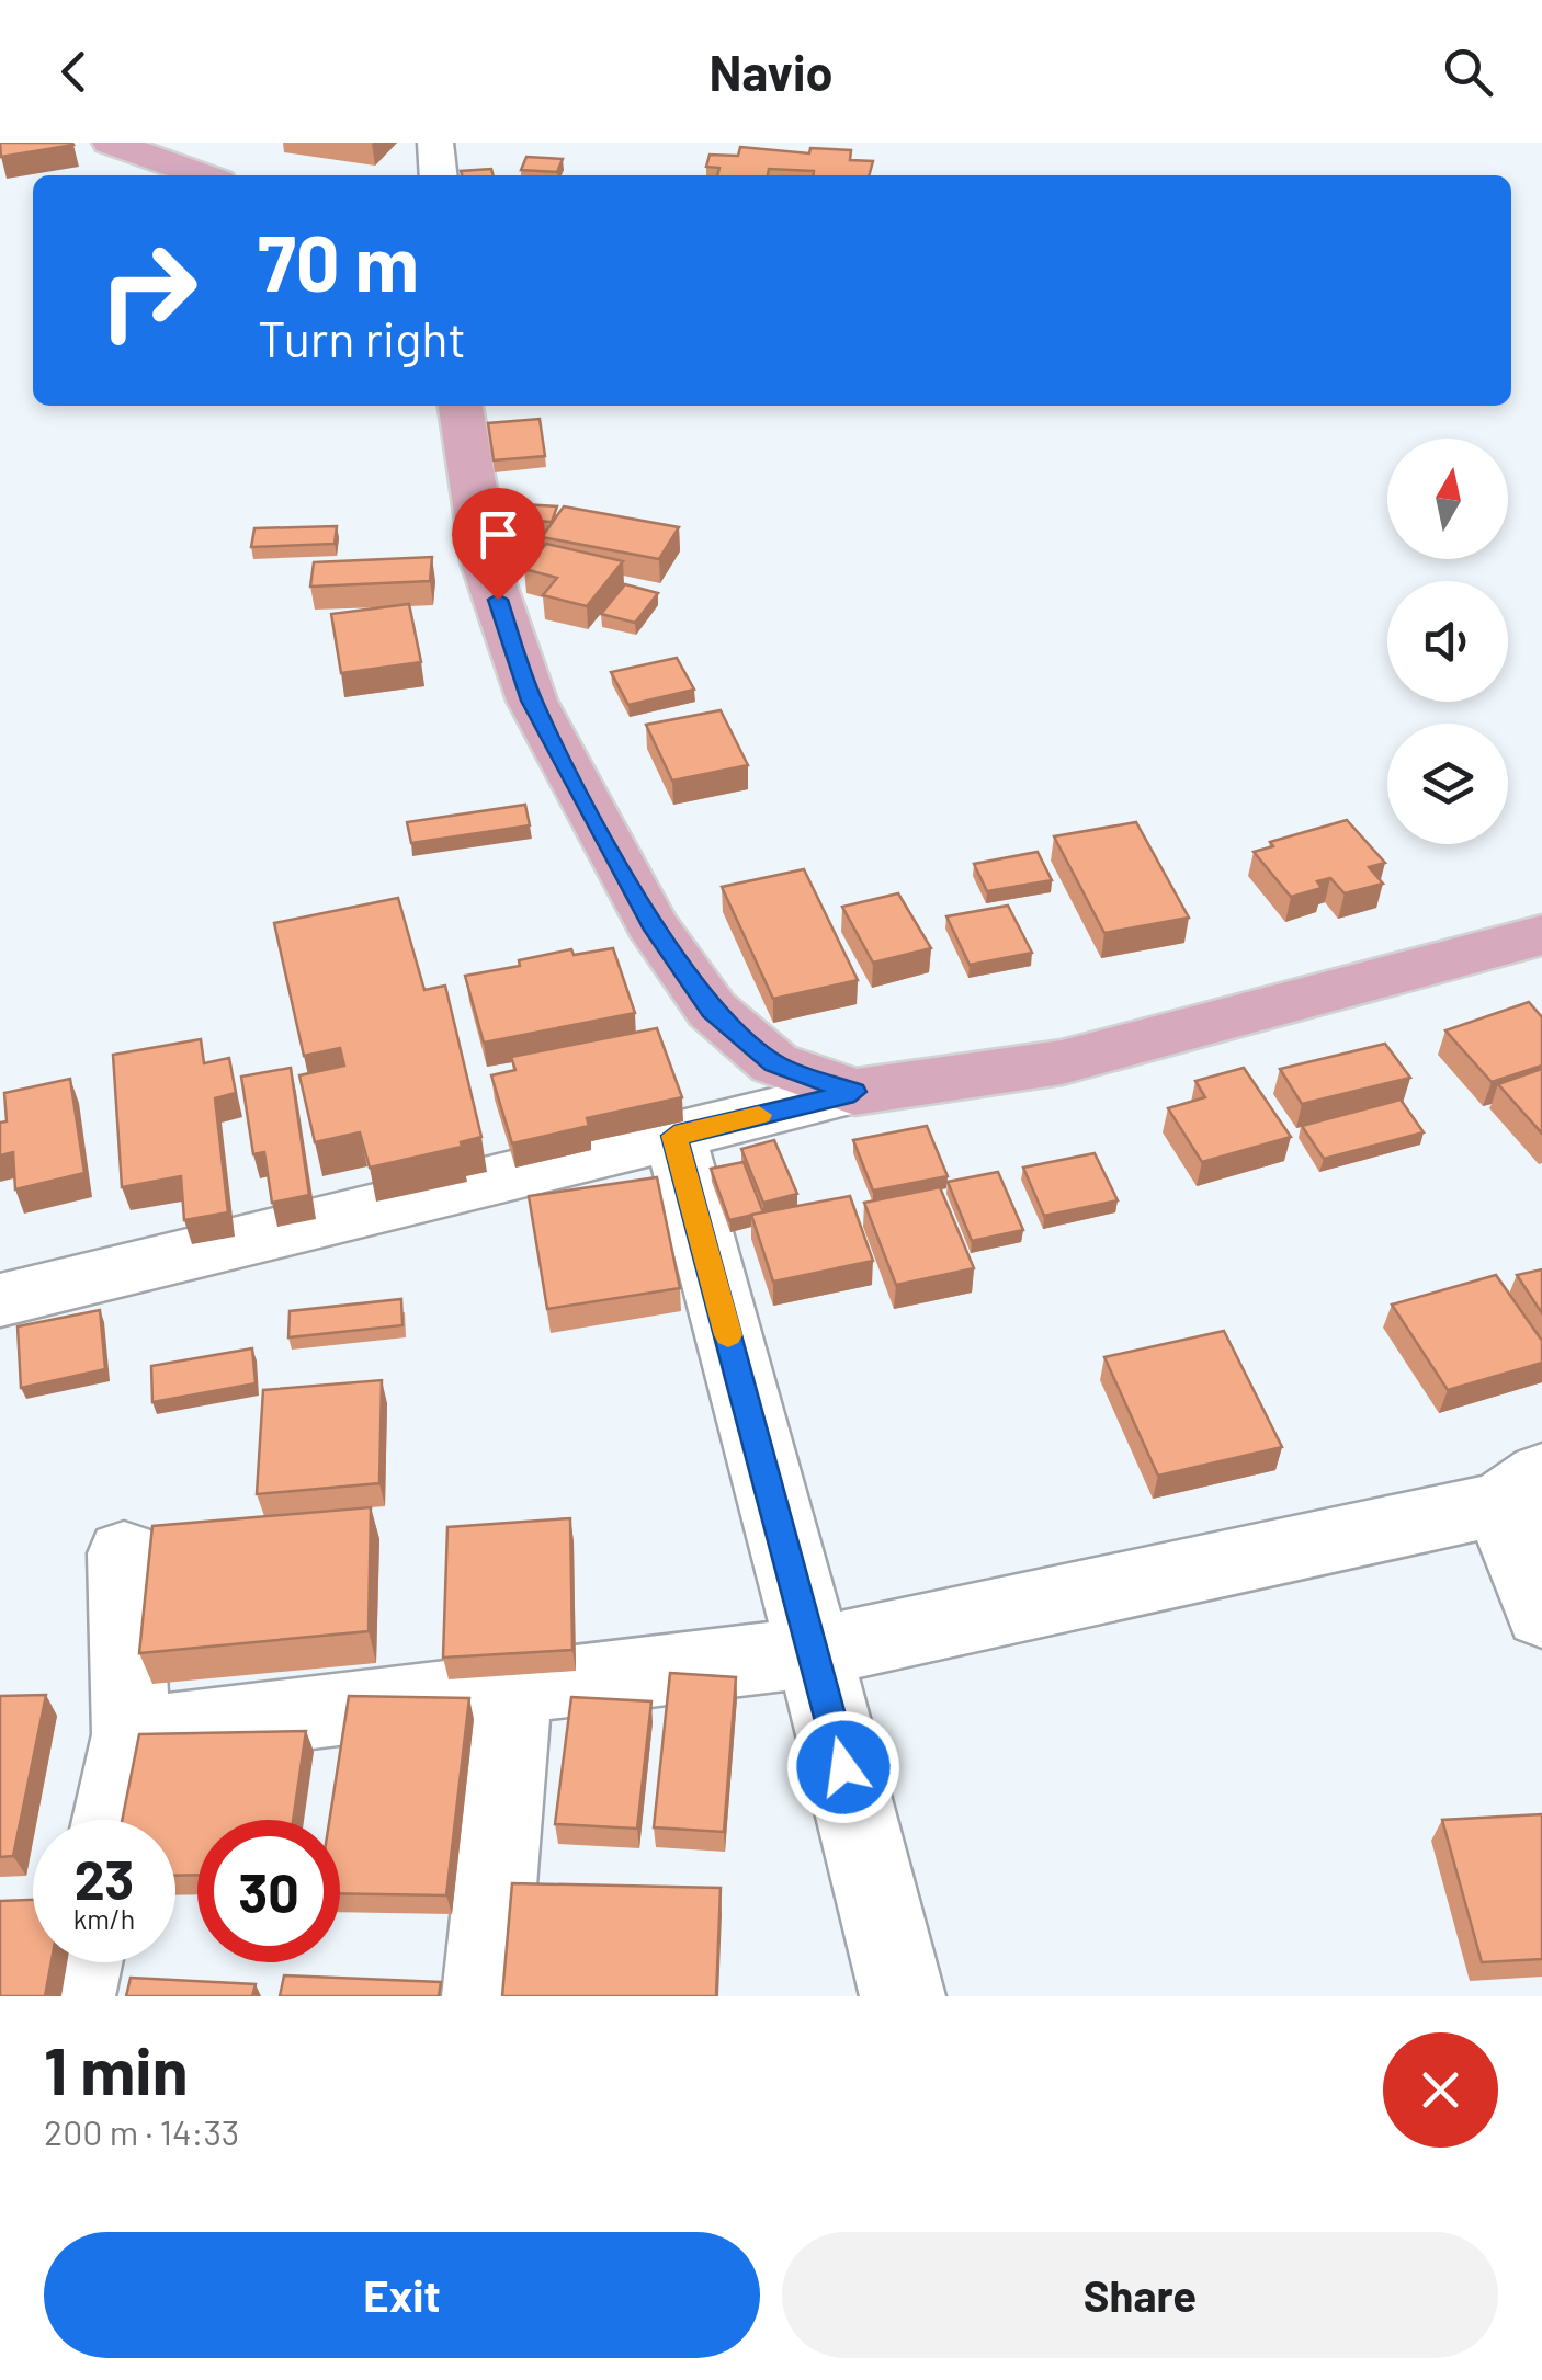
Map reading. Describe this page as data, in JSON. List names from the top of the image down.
{
  "north": "top",
  "page": {
    "header": "Navio",
    "turn": ["70 m", "Turn right"],
    "speed": "23 km/h",
    "limit": "30",
    "heading": ["1 min", "200 m · 14:33"],
    "buttons": ["Exit", "Share"]
  }
}
